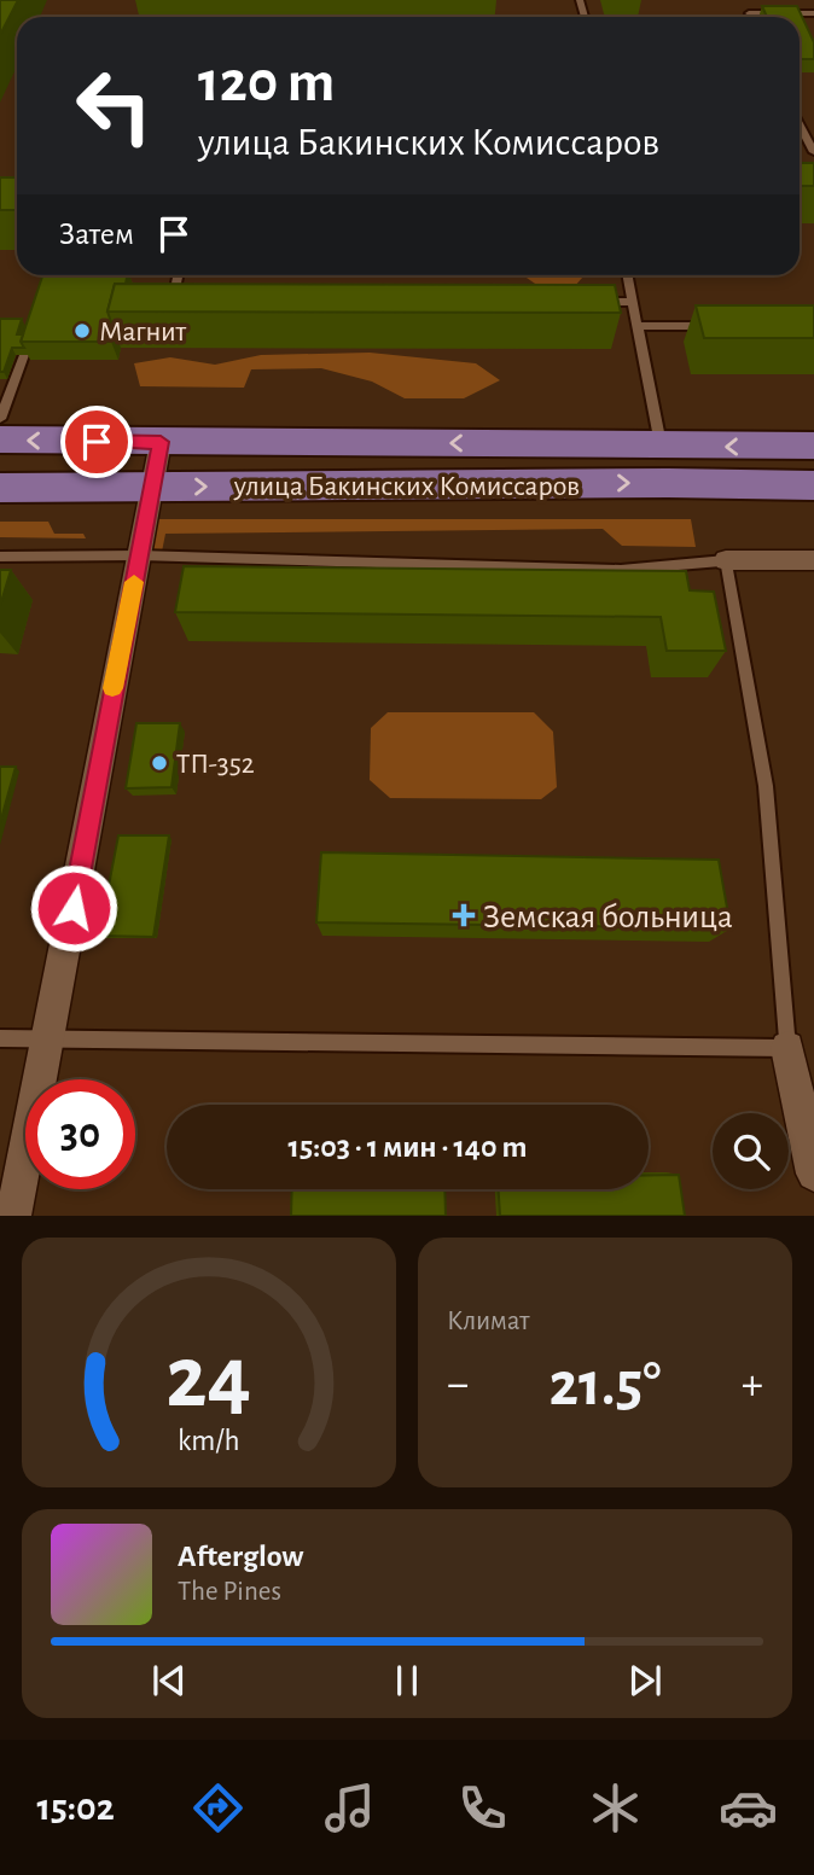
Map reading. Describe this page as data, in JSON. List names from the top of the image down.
{
  "streets": {
    "main road": ["улица Бакинских Комиссаров"]
  },
  "places": {
    "other": ["Магнит", "ТП-352"],
    "health": ["Земская больница"]
  },
  "page": {
    "turn": ["120 m", "улица Бакинских Комиссаров"],
    "then": "Затем",
    "limit": "30",
    "trip": "15:03 · 1 мин · 140 m",
    "tile": "Климат",
    "heat": ["−", "21.5°", "+"],
    "song": ["Afterglow", "The Pines"],
    "tabs": "15:02",
    "gauge": ["24", "km/h"]
  }
}
